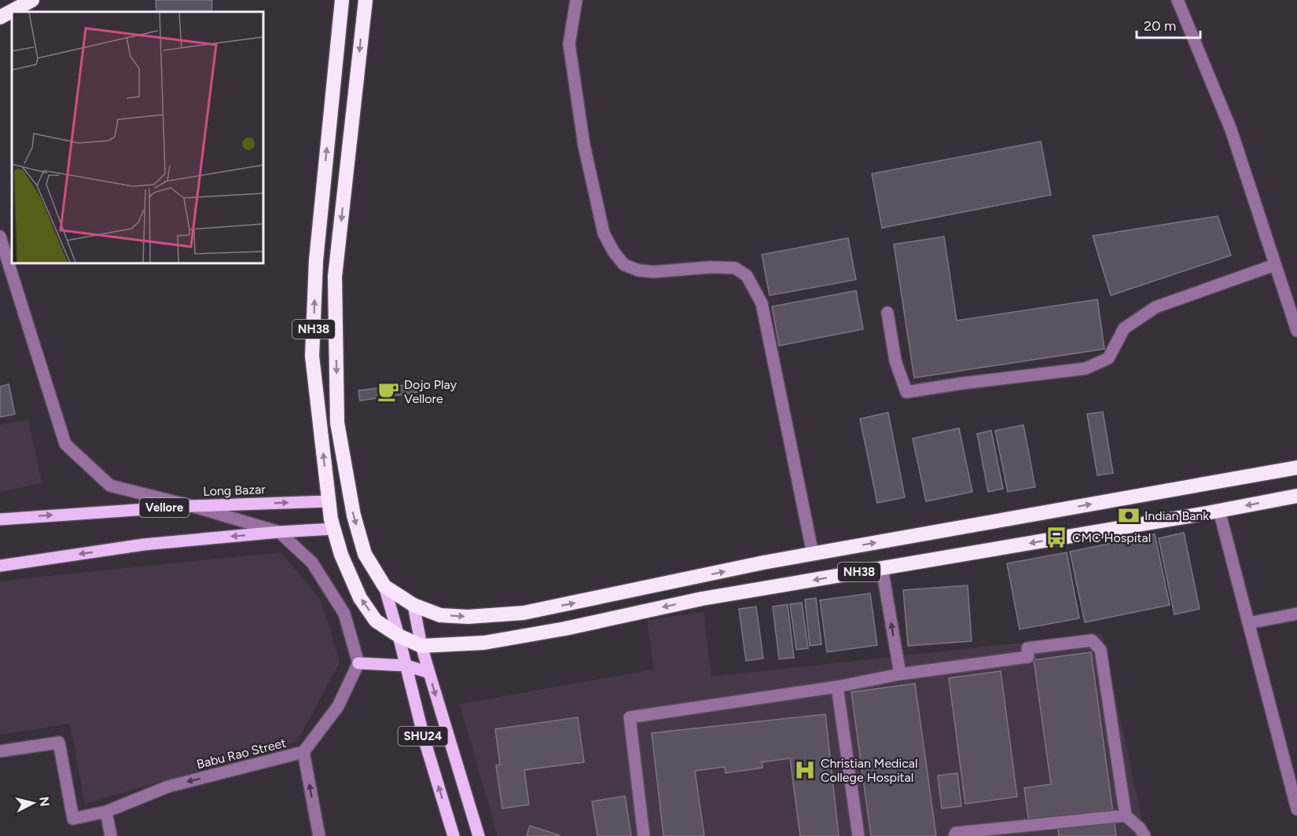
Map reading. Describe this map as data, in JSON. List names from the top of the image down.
{
  "streets": {
    "highway": ["NH38"],
    "main road": ["Long Bazar", "Vellore", "SHU24"],
    "street": ["Babu Rao Street"]
  },
  "crossings": [
    ["NH38", "Long Bazar"],
    ["NH38", "SHU24"]
  ],
  "places": {
    "cafe": ["Dojo Play Vellore"],
    "bank": ["Indian Bank"],
    "bus stop": ["CMC Hospital"],
    "hospital": ["Christian Medical College Hospital"]
  },
  "scale_bar": "20 m",
  "north": "right"
}
